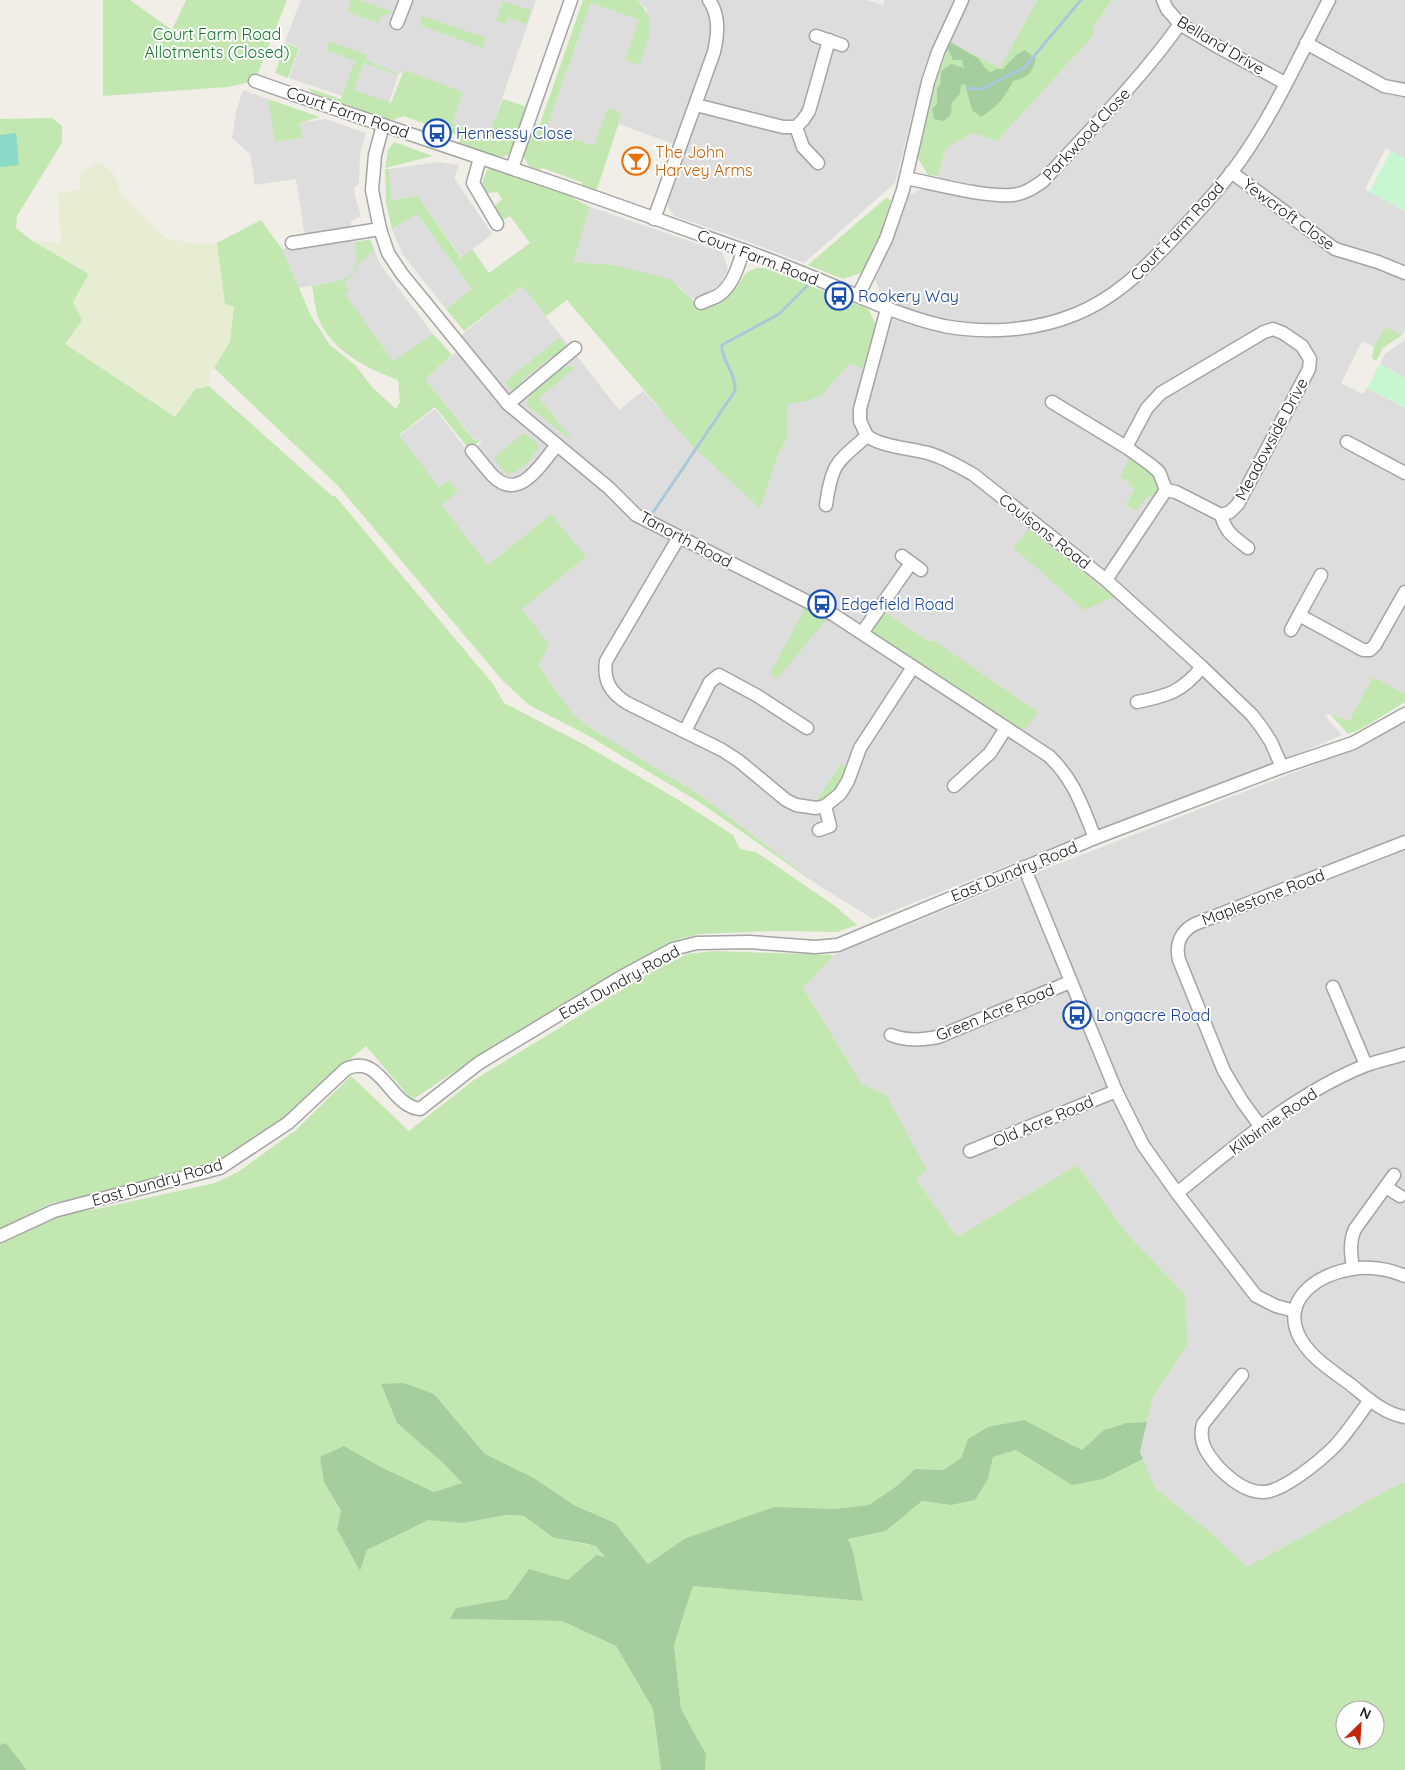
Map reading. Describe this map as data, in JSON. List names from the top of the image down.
{
  "streets": {
    "street": [
      "Belland Drive",
      "Court Farm Road",
      "Parkwood Close",
      "Yewcroft Close",
      "Meadowside Drive",
      "Coulsons Road",
      "Tanorth Road",
      "East Dundry Road",
      "Maplestone Road",
      "Green Acre Road",
      "Old Acre Road",
      "Kilbirnie Road"
    ]
  },
  "crossings": [
    ["Belland Drive", "Court Farm Road"],
    ["Belland Drive", "Parkwood Close"],
    ["Court Farm Road", "Yewcroft Close"],
    ["Court Farm Road", "Tanorth Road"],
    ["Coulsons Road", "East Dundry Road"],
    ["Tanorth Road", "East Dundry Road"],
    ["Maplestone Road", "Kilbirnie Road"]
  ],
  "parks": ["Court Farm Road Allotments (Closed)"],
  "places": {
    "bus stop": [
      "Hennessy Close",
      "Rookery Way",
      "Edgefield Road",
      "Longacre Road"
    ],
    "bar": ["The John Harvey Arms"]
  },
  "north": "top right"
}
